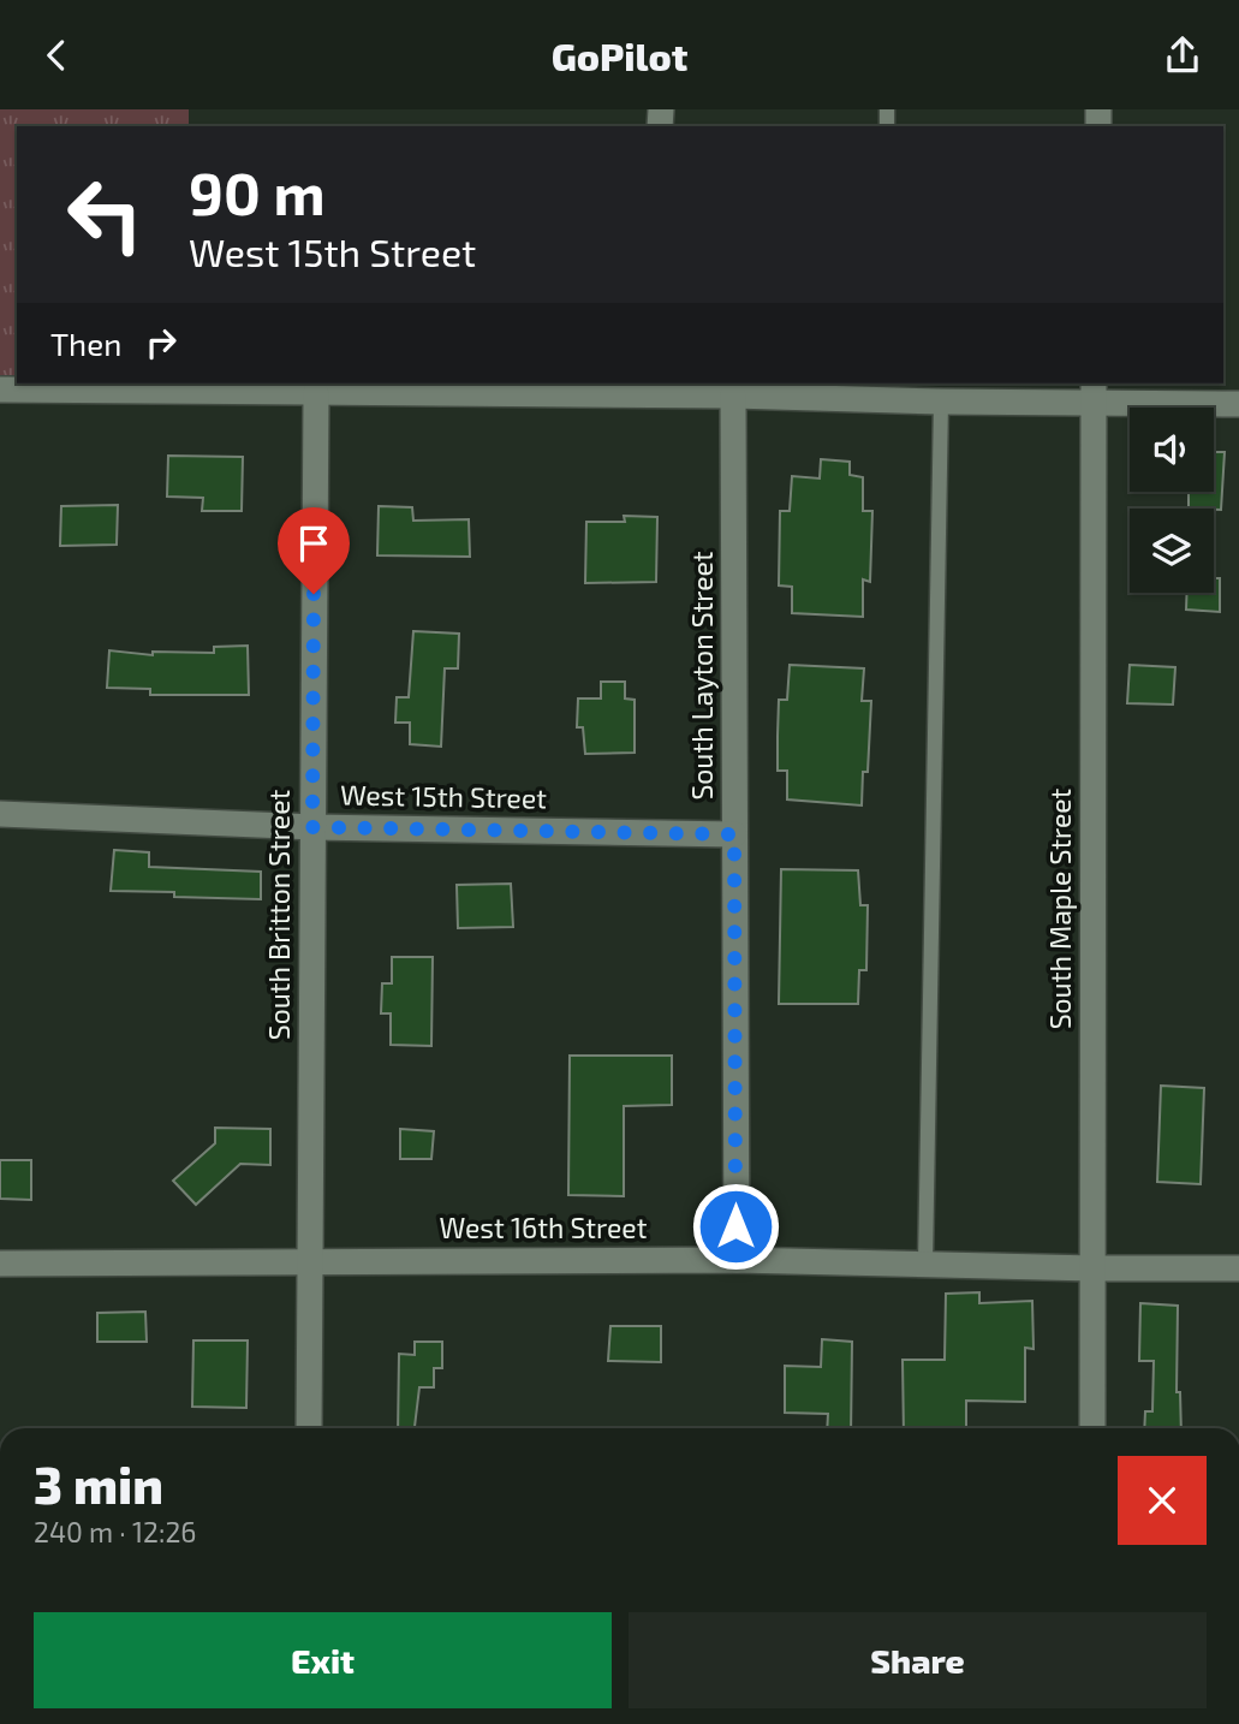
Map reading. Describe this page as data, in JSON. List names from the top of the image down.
{
  "streets": {
    "street": [
      "South Layton Street",
      "West 15th Street",
      "South Maple Street",
      "South Britton Street",
      "West 16th Street"
    ]
  },
  "crossings": [
    ["South Layton Street", "West 15th Street"],
    ["South Layton Street", "West 16th Street"],
    ["West 15th Street", "South Britton Street"],
    ["South Maple Street", "West 16th Street"],
    ["South Britton Street", "West 16th Street"]
  ],
  "page": {
    "header": "GoPilot",
    "turn": ["90 m", "West 15th Street"],
    "then": "Then",
    "heading": ["3 min", "240 m · 12:26"],
    "buttons": ["Exit", "Share"]
  }
}
